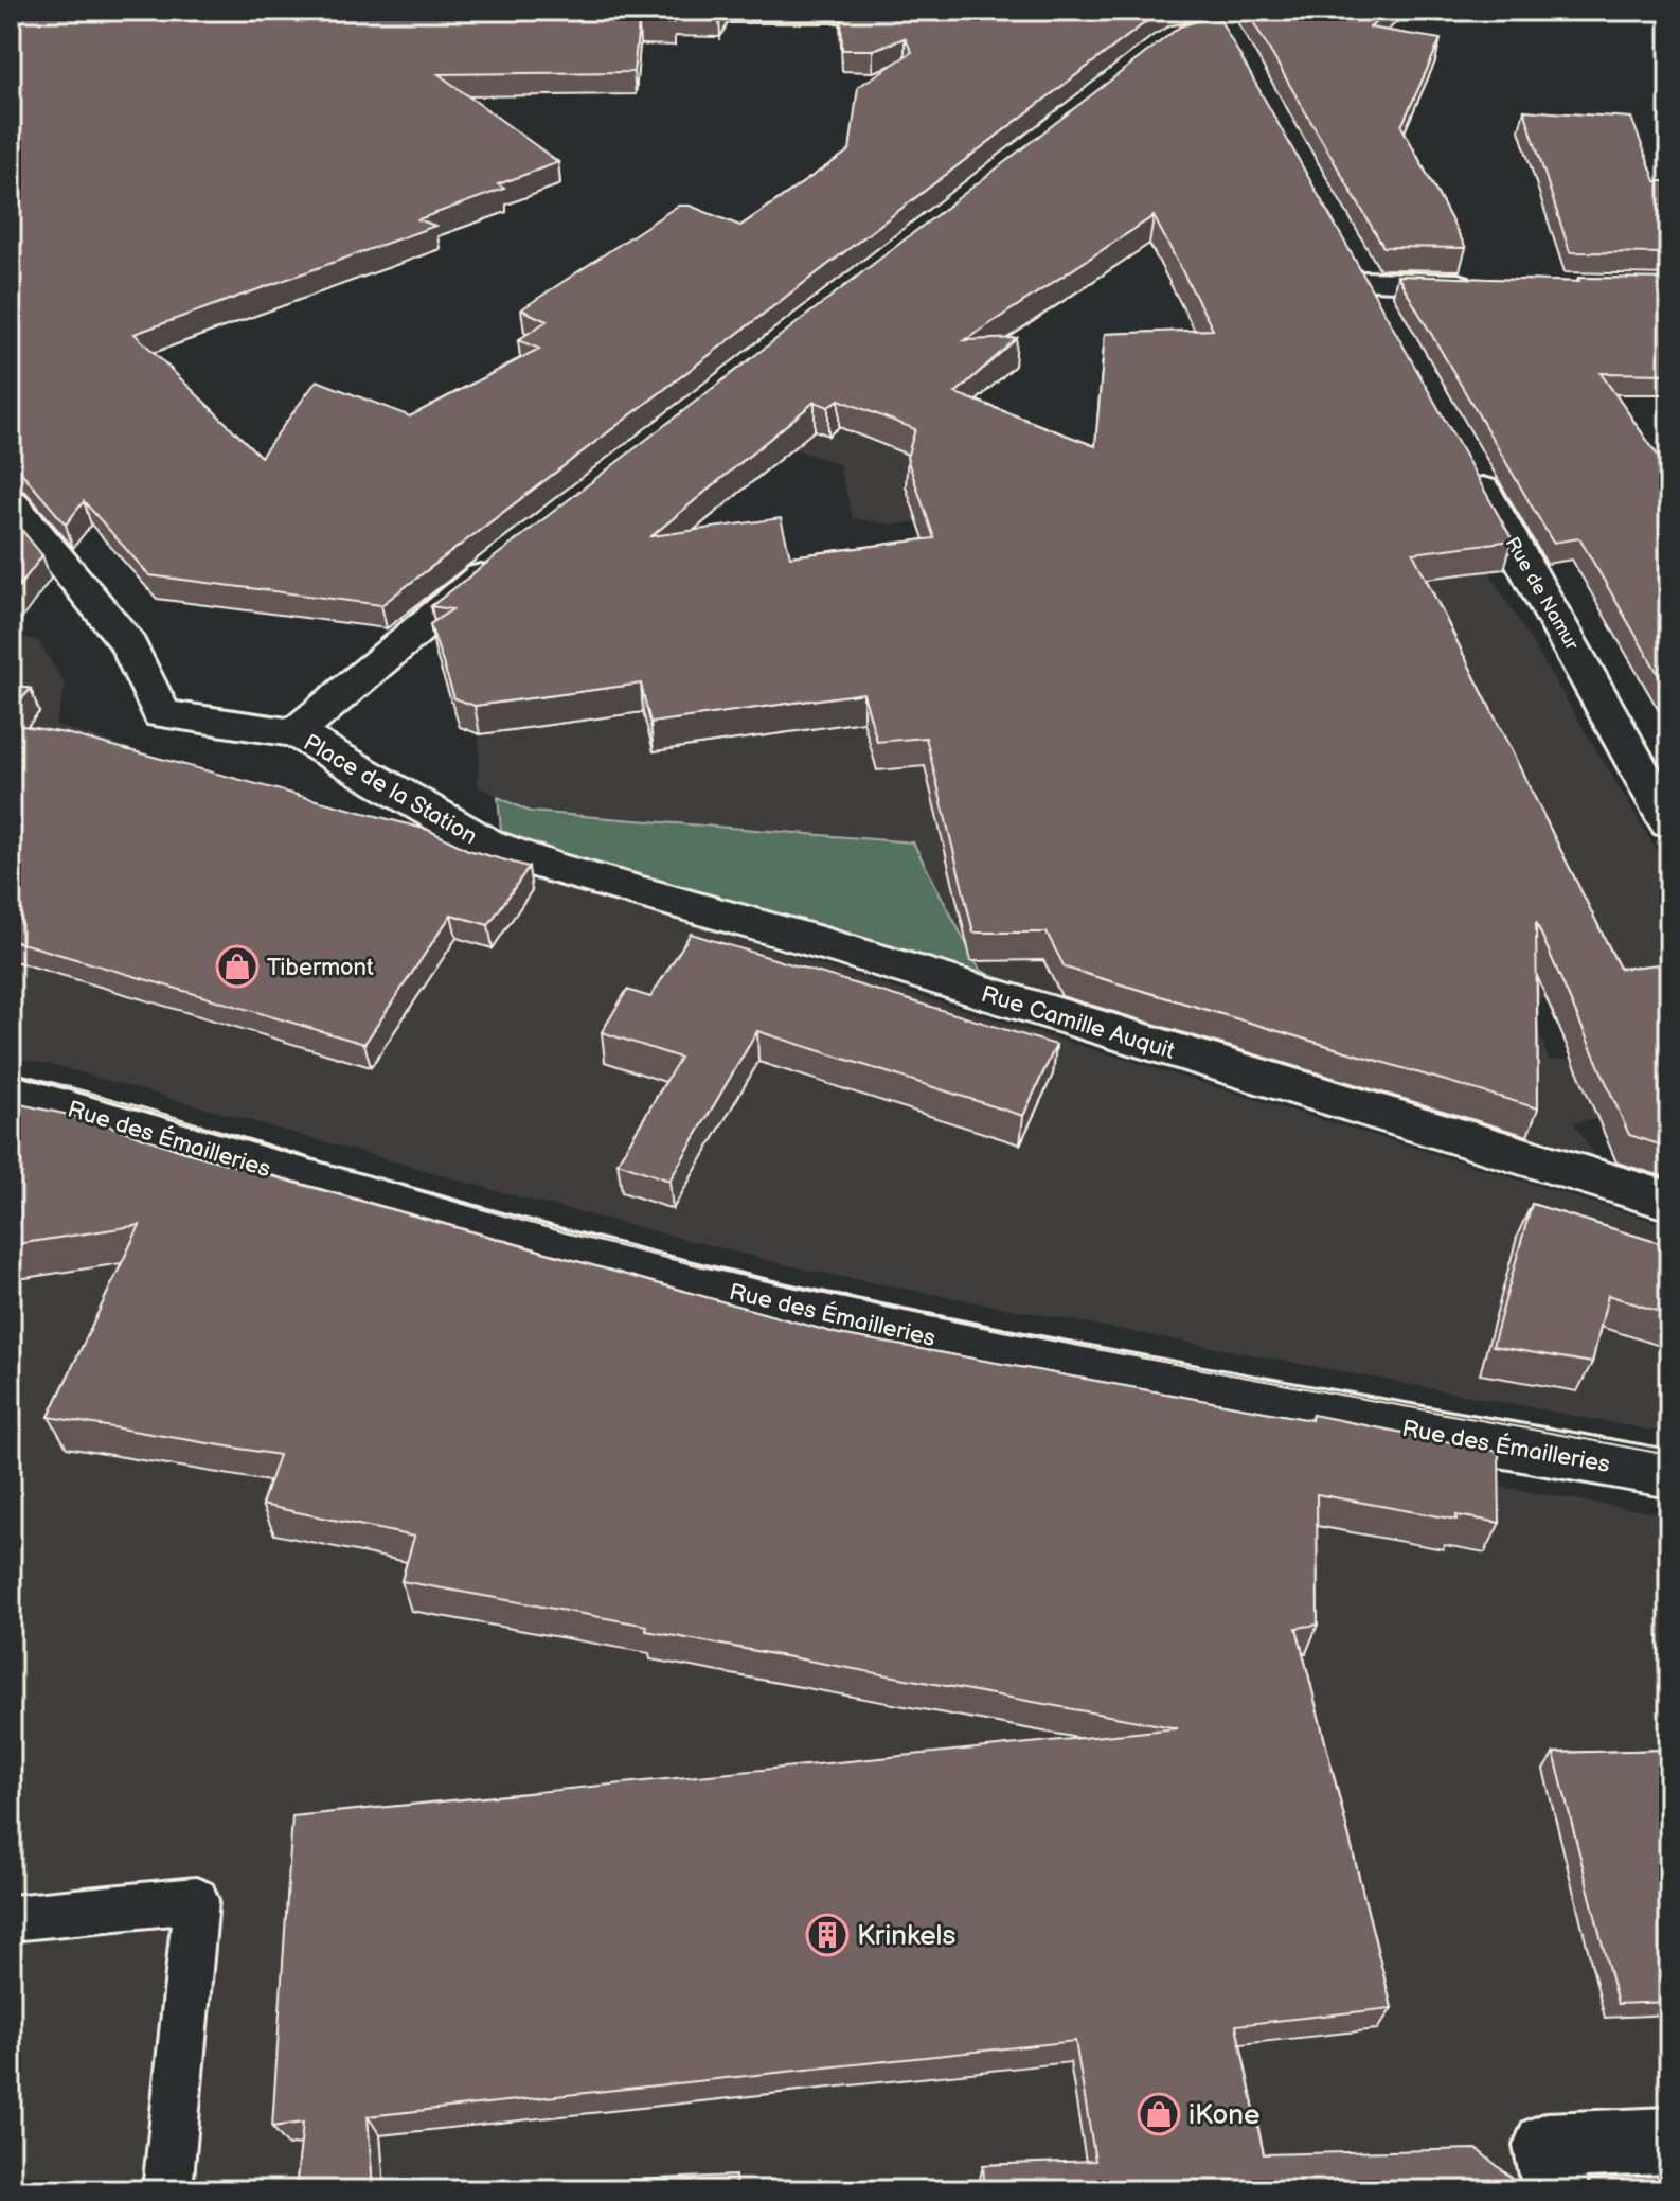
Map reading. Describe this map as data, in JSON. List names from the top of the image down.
{
  "streets": {
    "street": [
      "Rue de Namur",
      "Place de la Station",
      "Rue Camille Auquit",
      "Rue des Émailleries"
    ]
  },
  "crossings": [
    ["Place de la Station", "Rue Camille Auquit"]
  ],
  "places": {
    "shop": ["Tibermont", "iKone"],
    "building": ["Krinkels"]
  }
}
